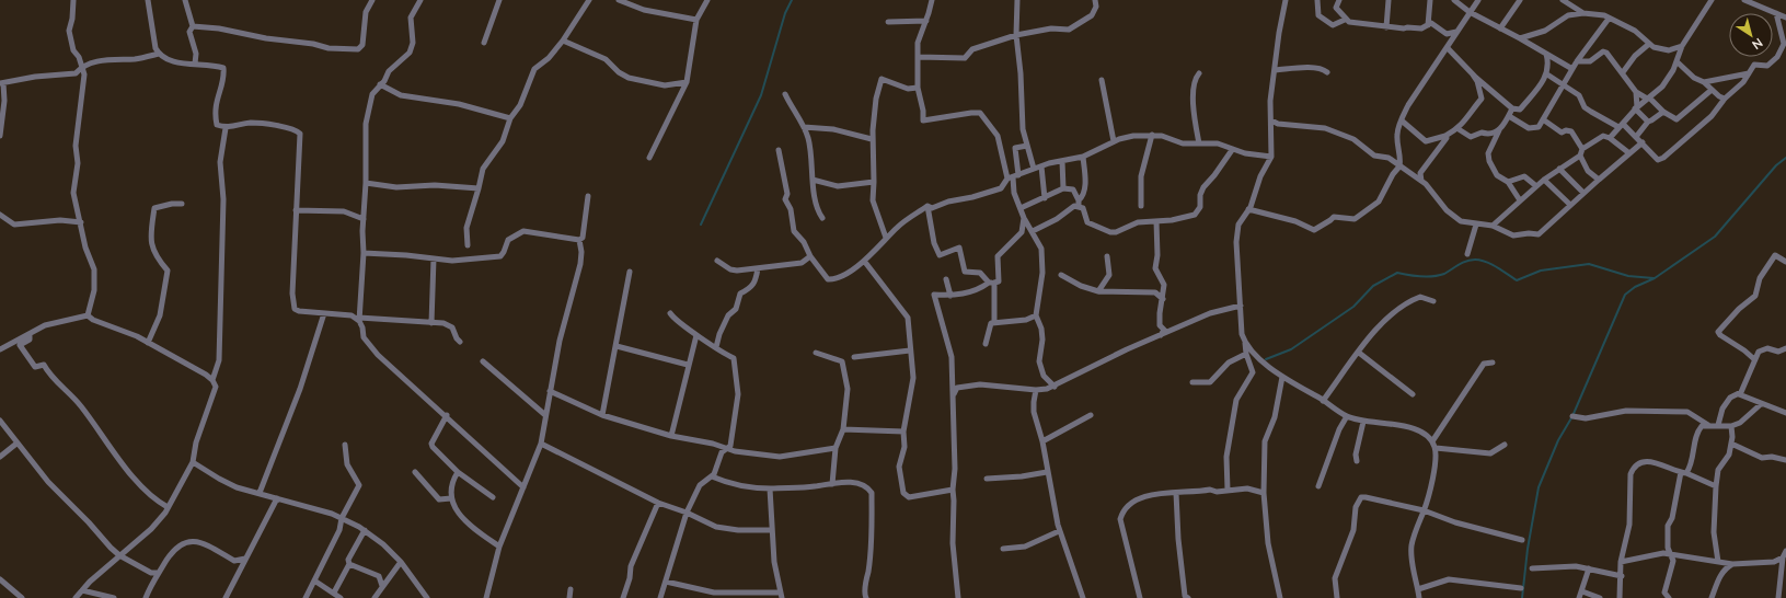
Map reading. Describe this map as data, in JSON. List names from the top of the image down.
{
  "north": "bottom right"
}
